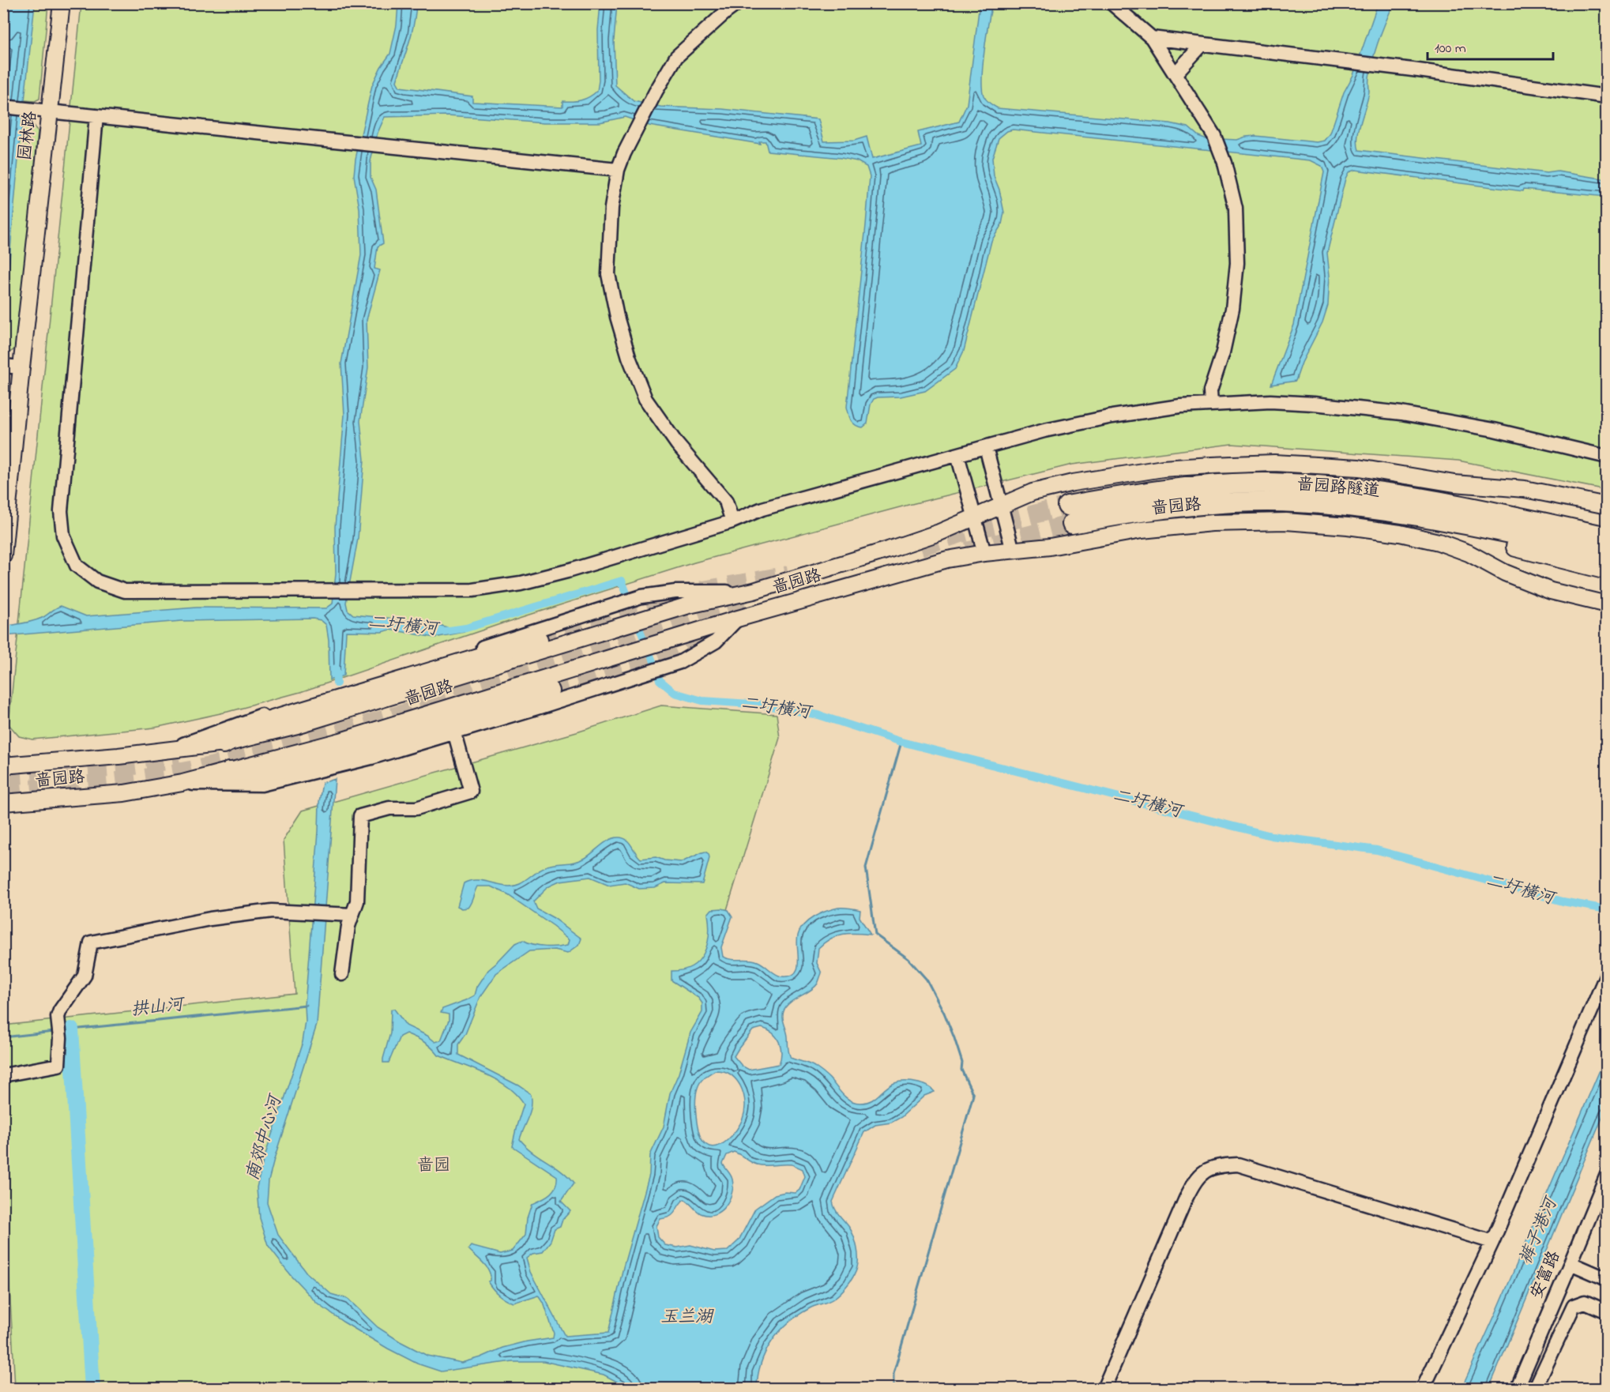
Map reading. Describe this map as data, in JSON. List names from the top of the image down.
{
  "streets": {
    "highway": ["啬园路隧道"],
    "main road": ["园林路", "啬园路"],
    "street": ["安富路"]
  },
  "water": [
    "二圩横河",
    "拱山河",
    "南郊中心河",
    "裤子港河",
    "玉兰湖"
  ],
  "parks": ["啬园"],
  "scale_bar": "100 m"
}
